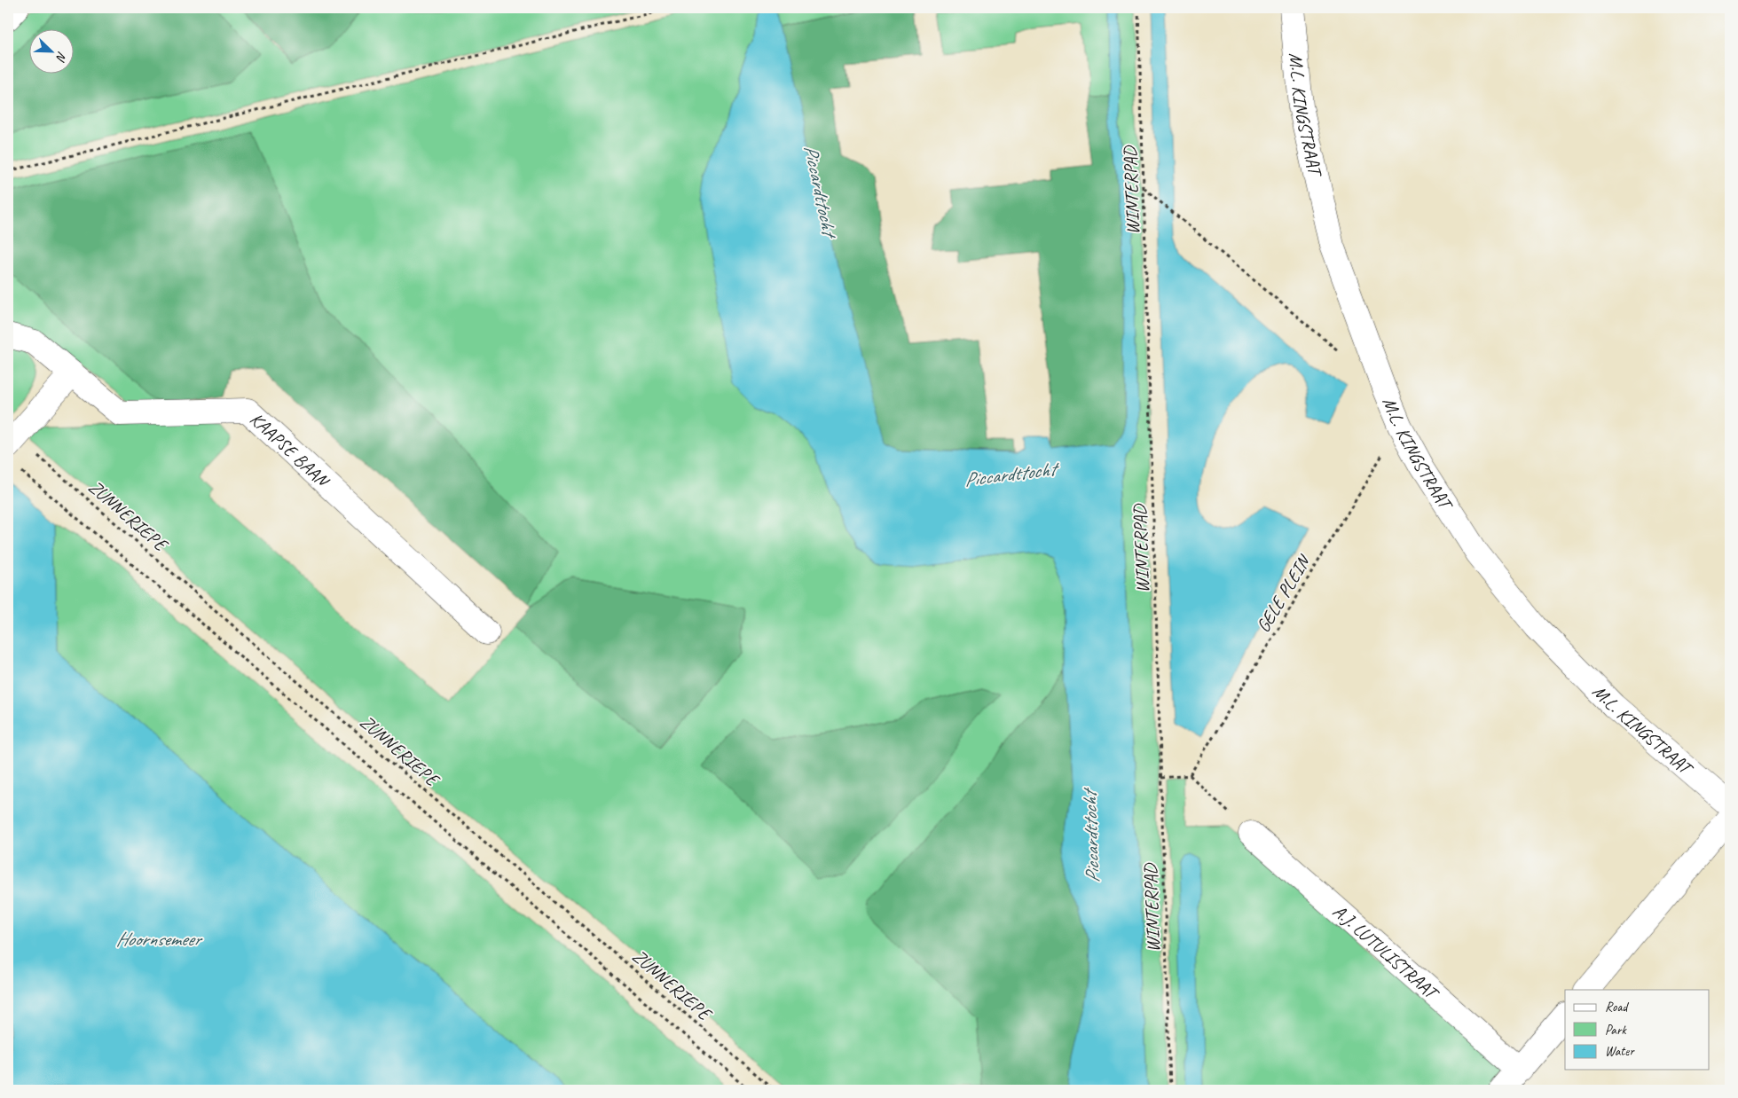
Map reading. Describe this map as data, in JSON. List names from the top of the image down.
{
  "streets": {
    "street": ["M.L. KINGSTRAAT", "KAAPSE BAAN", "A.J. LUTULISTRAAT"],
    "path": ["WINTERPAD", "ZUNNERIEPE", "GELE PLEIN"]
  },
  "crossings": [
    ["M.L. KINGSTRAAT", "GELE PLEIN"]
  ],
  "water": ["Piccardttocht", "Hoornsemeer"],
  "legend": ["Road", "Park", "Water"],
  "north": "bottom right"
}
